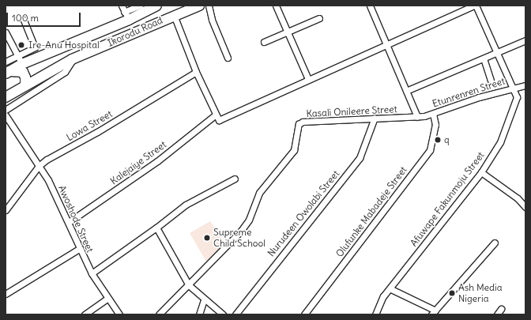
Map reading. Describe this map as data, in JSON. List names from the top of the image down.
{
  "streets": {
    "highway": ["Ikorodu Road"],
    "street": [
      "Etunrenren Street",
      "Kasali Onileere Street",
      "Lowa Street",
      "Kalejaiye Street",
      "Afuwape Fakunmoju Street",
      "Olufunke Mabadeje Street",
      "Nurudeen Owolabi Street",
      "Awoshode Street"
    ]
  },
  "crossings": [
    ["Etunrenren Street", "Kasali Onileere Street"],
    ["Etunrenren Street", "Afuwape Fakunmoju Street"],
    ["Etunrenren Street", "Olufunke Mabadeje Street"],
    ["Kasali Onileere Street", "Nurudeen Owolabi Street"],
    ["Lowa Street", "Awoshode Street"],
    ["Kalejaiye Street", "Awoshode Street"]
  ],
  "places": [
    "Ire-Anu Hospital",
    "q",
    "Supreme Child School",
    "Ash Media Nigeria"
  ],
  "scale_bar": "100 m"
}
